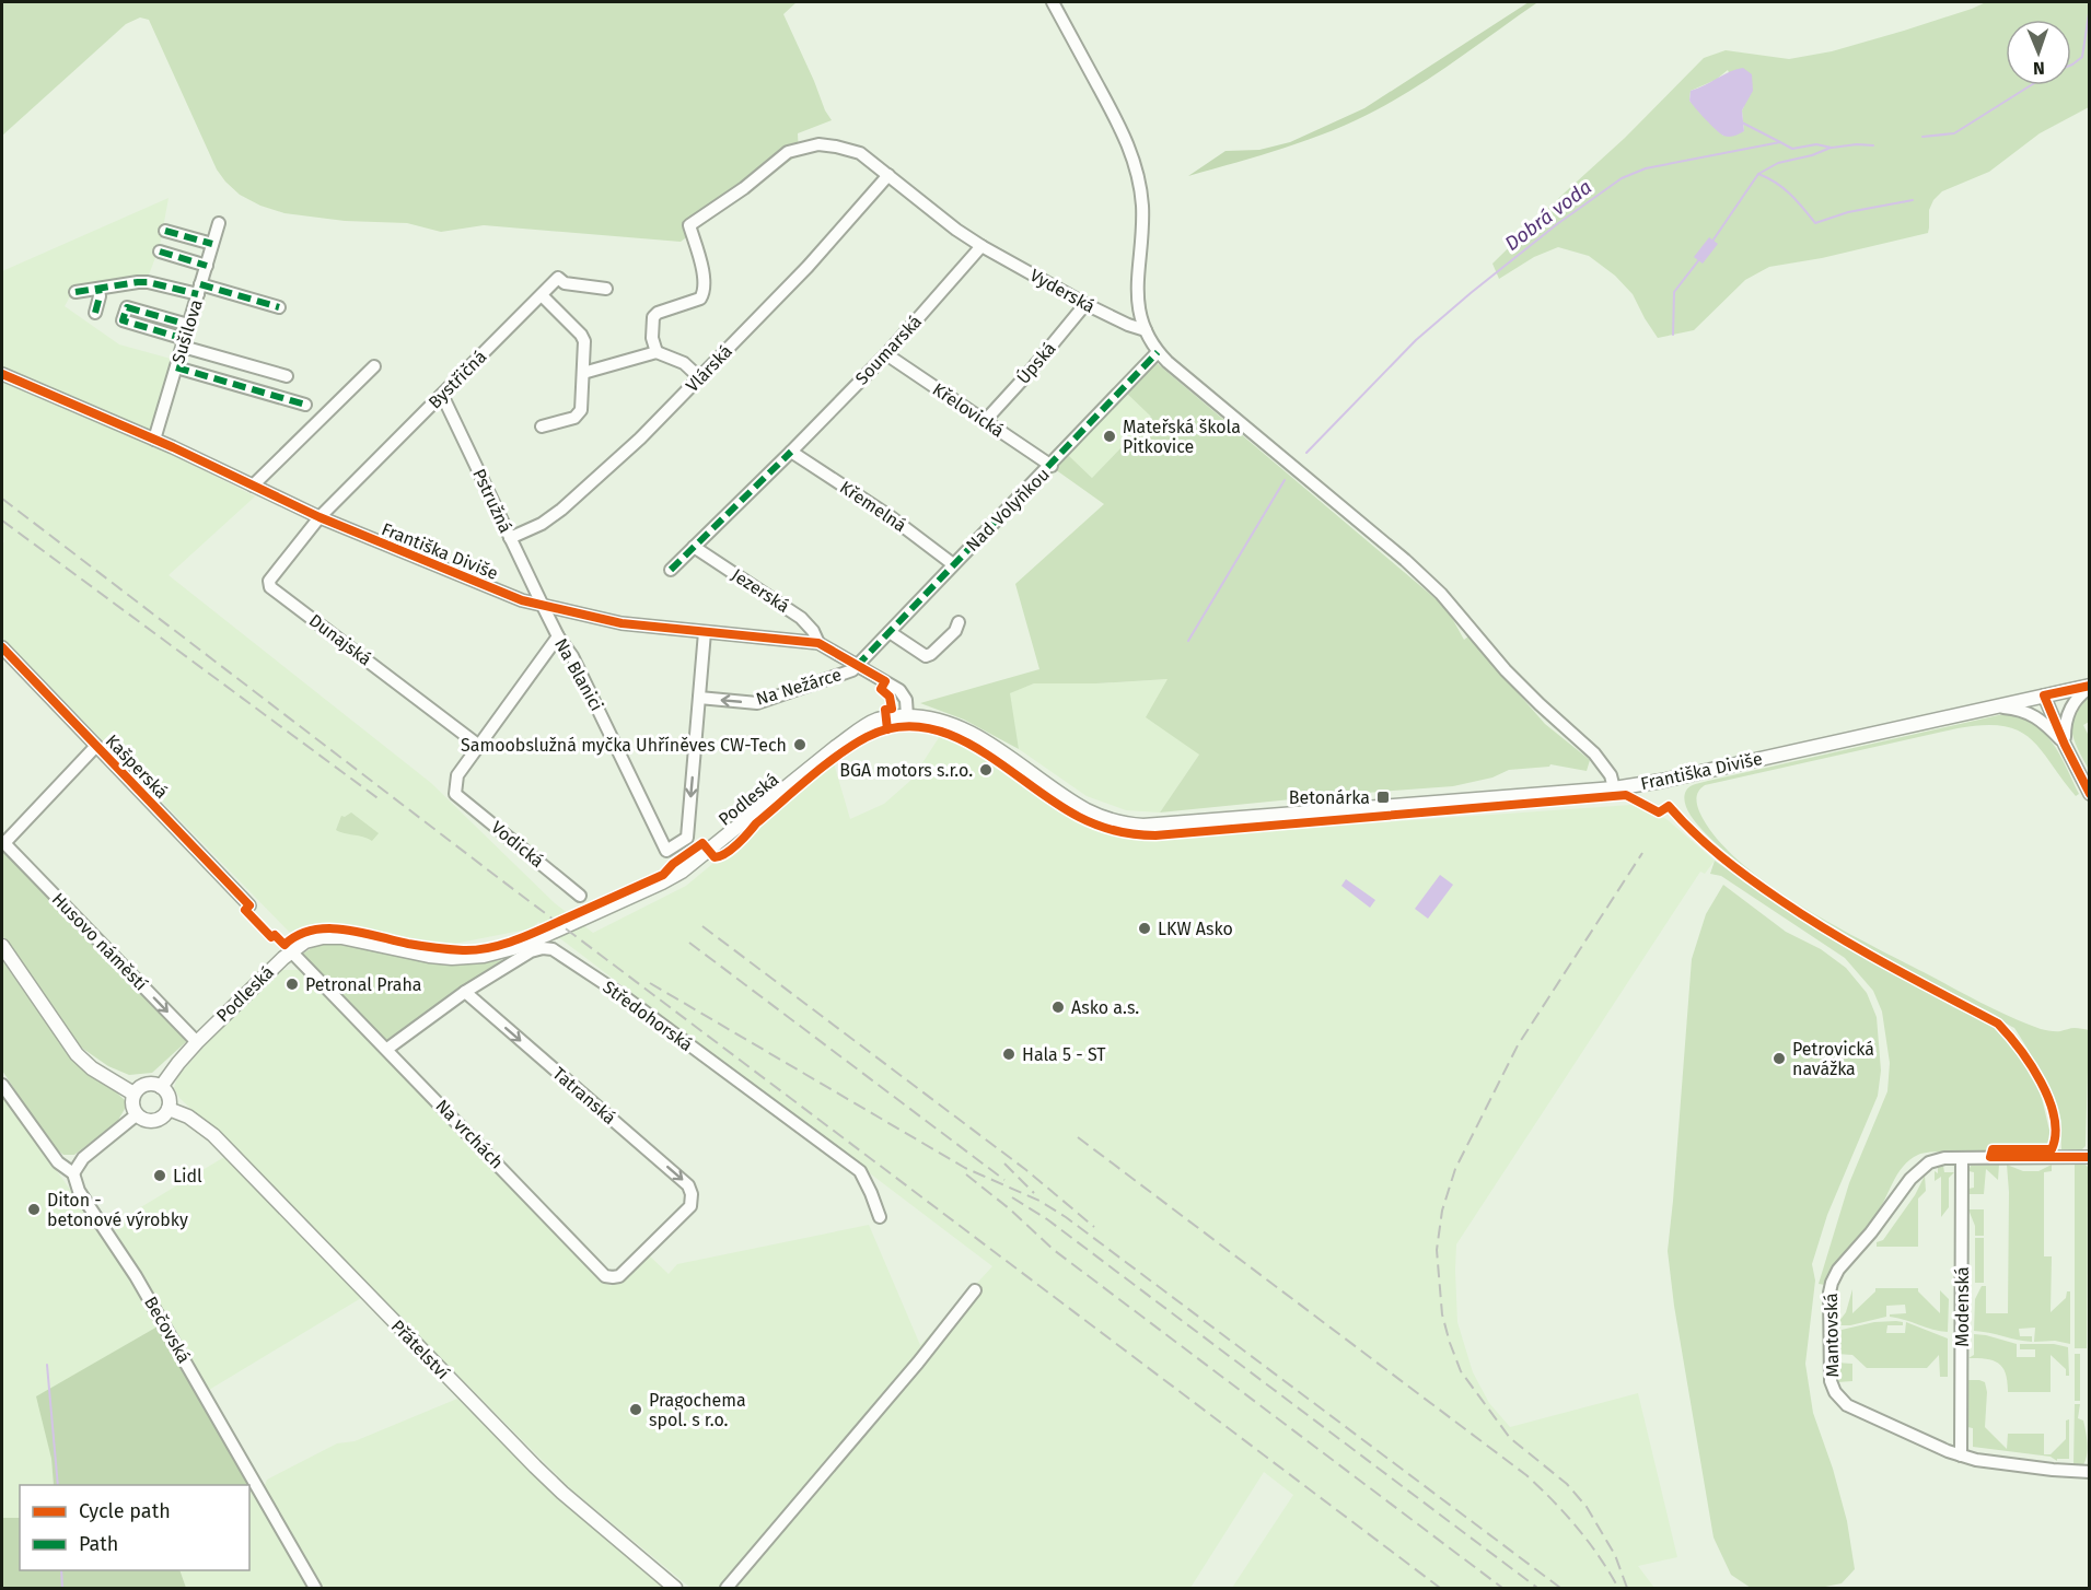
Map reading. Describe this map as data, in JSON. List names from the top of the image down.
{
  "streets": {
    "main road": ["Františka Diviše", "Podleská", "Přátelství"],
    "street": [
      "Vyderská",
      "Sušilova",
      "Soumarská",
      "Úpská",
      "Vlárská",
      "Bystřičná",
      "Křelovická",
      "Pstružná",
      "Křemelná",
      "Nad Volyňkou",
      "Jezerská",
      "Dunajská",
      "Na Blanici",
      "Na Nežárce",
      "Kašperská",
      "Vodická",
      "Husovo náměstí",
      "Středohorská",
      "Tatranská",
      "Na vrchách",
      "Modenská",
      "Bečovská",
      "Mantovská"
    ]
  },
  "crossings": [
    ["Vyderská", "Soumarská"],
    ["Vyderská", "Úpská"],
    ["Vyderská", "Vlárská"],
    ["Sušilova", "Františka Diviše"],
    ["Soumarská", "Křelovická"],
    ["Soumarská", "Křemelná"],
    ["Soumarská", "Jezerská"],
    ["Úpská", "Křelovická"],
    ["Vlárská", "Pstružná"],
    ["Bystřičná", "Pstružná"],
    ["Bystřičná", "Františka Diviše"],
    ["Bystřičná", "Dunajská"],
    ["Křelovická", "Nad Volyňkou"],
    ["Pstružná", "Františka Diviše"],
    ["Pstružná", "Na Blanici"],
    ["Křemelná", "Nad Volyňkou"],
    ["Nad Volyňkou", "Františka Diviše"],
    ["Nad Volyňkou", "Na Nežárce"],
    ["Františka Diviše", "Jezerská"],
    ["Františka Diviše", "Dunajská"],
    ["Františka Diviše", "Na Blanici"],
    ["Františka Diviše", "Na Nežárce"],
    ["Františka Diviše", "Podleská"],
    ["Dunajská", "Vodická"],
    ["Na Blanici", "Na Nežárce"],
    ["Podleská", "Husovo náměstí"],
    ["Podleská", "Na vrchách"],
    ["Podleská", "Přátelství"],
    ["Středohorská", "Tatranská"],
    ["Středohorská", "Na vrchách"],
    ["Tatranská", "Na vrchách"],
    ["Modenská", "Mantovská"]
  ],
  "one_way": ["Na Nežárce", "Husovo náměstí", "Tatranská"],
  "water": ["Dobrá voda"],
  "places": {
    "other": [
      "Mateřská škola Pitkovice",
      "Samoobslužná myčka Uhříněves CW-Tech",
      "BGA motors s.r.o.",
      "LKW Asko",
      "Petronal Praha",
      "Asko a.s.",
      "Hala 5 - ST",
      "Petrovická navážka",
      "Lidl",
      "Diton - betonové výrobky",
      "Pragochema spol. s r.o."
    ],
    "transit": ["Betonárka"]
  },
  "legend": ["Cycle path", "Path"],
  "north": "bottom"
}
